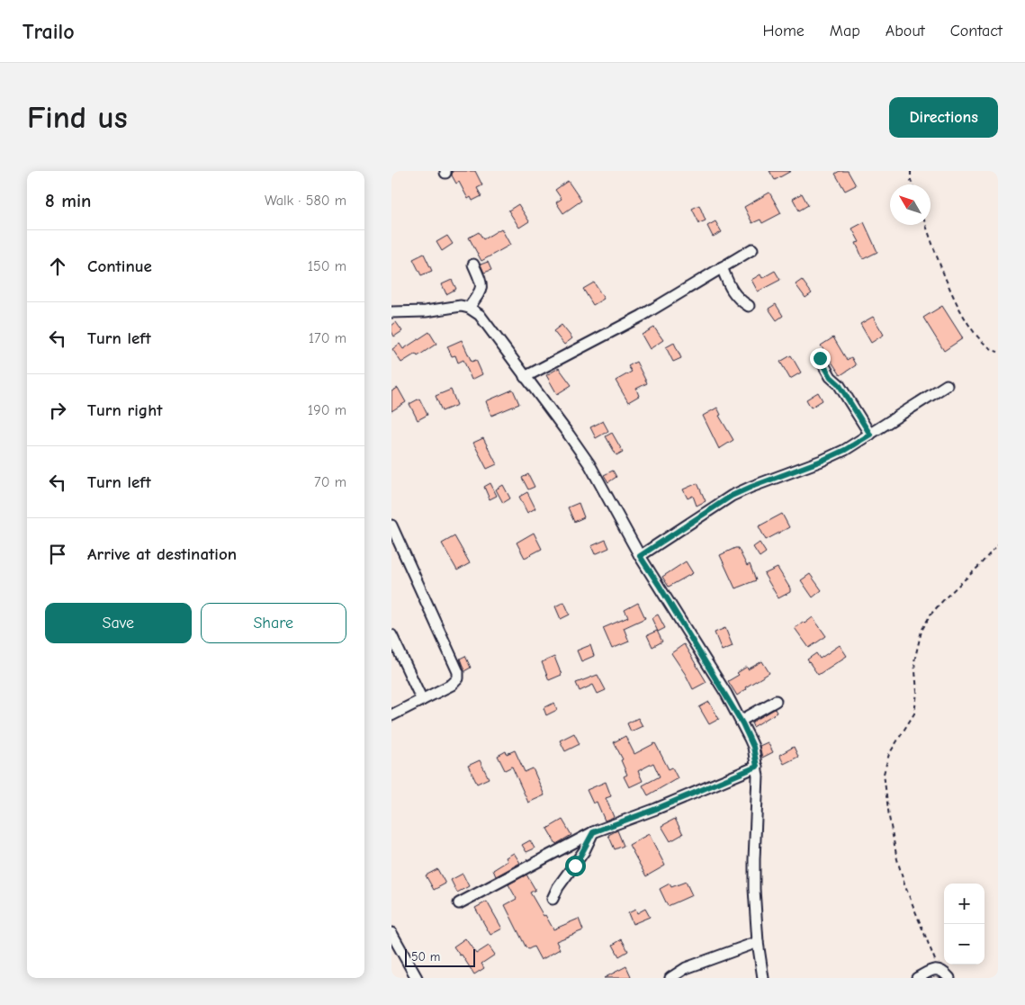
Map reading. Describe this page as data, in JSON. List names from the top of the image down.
{
  "scale_bar": "50 m",
  "north": "top left",
  "page": {
    "header": "Trailo",
    "nav": [
      "Home",
      "Map",
      "About",
      "Contact"
    ],
    "buttons": [
      "Directions",
      ["Save", "Share"]
    ],
    "title": "Find us",
    "heading": ["8 min", "Walk · 580 m"],
    "list": [
      ["Continue", "150 m"],
      ["Turn left", "170 m"],
      ["Turn right", "190 m"],
      ["Turn left", "70 m"],
      "Arrive at destination"
    ],
    "map_buttons": ["+", "−"],
    "scale": "50 m"
  }
}
